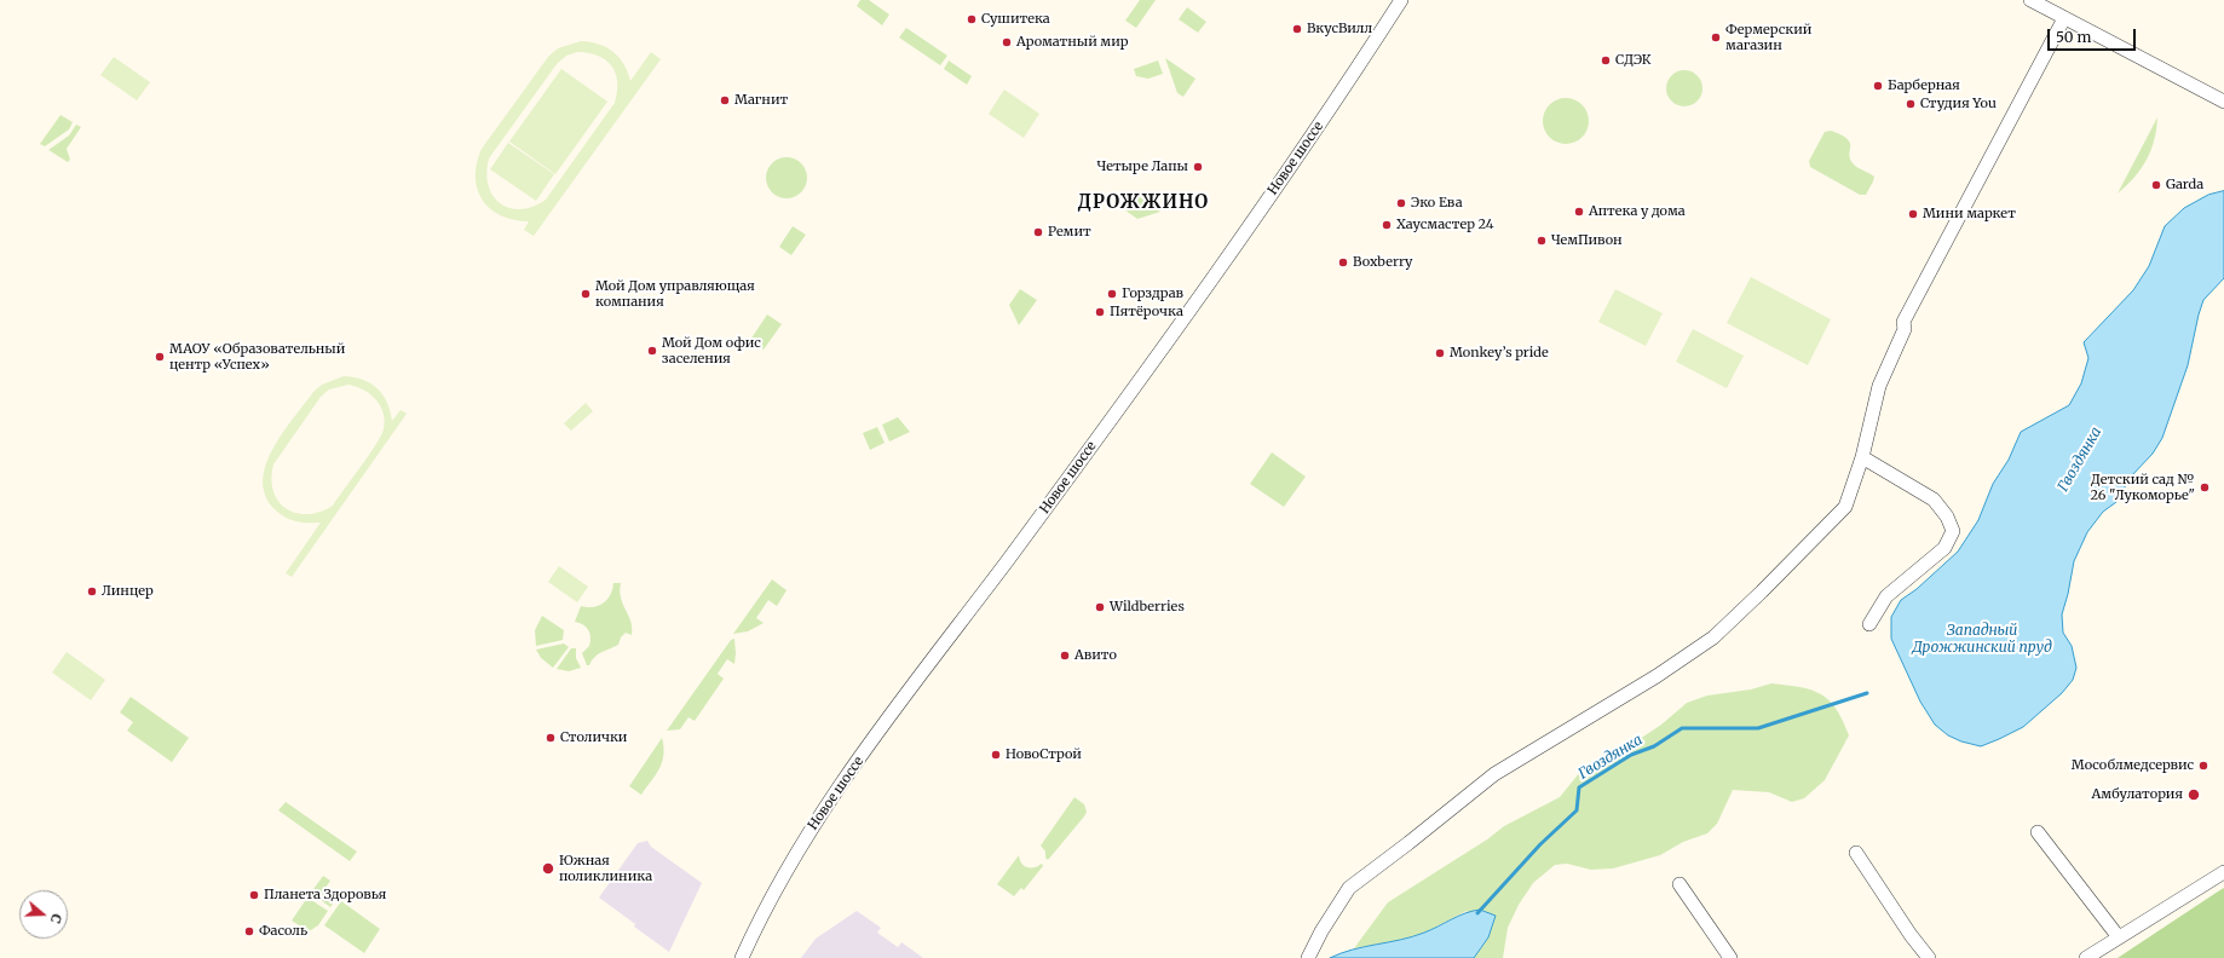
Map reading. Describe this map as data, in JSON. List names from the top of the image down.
{
  "streets": {
    "street": ["Новое шоссе"]
  },
  "districts": ["ДРОЖЖИНО"],
  "water": ["Гвоздянка", "Западный Дрожжинский пруд"],
  "places": [
    "Сушитека",
    "ВкусВилл",
    "Фермерский магазин",
    "Ароматный мир",
    "СДЭК",
    "Барберная",
    "Магнит",
    "Студия You",
    "Четыре Лапы",
    "Garda",
    "Эко Ева",
    "Аптека у дома",
    "Мини маркет",
    "Хаусмастер 24",
    "Ремит",
    "ЧемПивон",
    "Boxberry",
    "Мой Дом управляющая компания",
    "Горздрав",
    "Пятёрочка",
    "Мой Дом офис заселения",
    "Monkey’s pride",
    "МАОУ «Образовательный центр «Успех»",
    "Детский сад № 26 \"Лукоморье\"",
    "Линцер",
    "Wildberries",
    "Авито",
    "Столички",
    "НовоСтрой",
    "Мособлмедсервис",
    "Амбулатория",
    "Южная поликлиника",
    "Планета Здоровья",
    "Фасоль"
  ],
  "scale_bar": "50 m",
  "north": "right"
}
